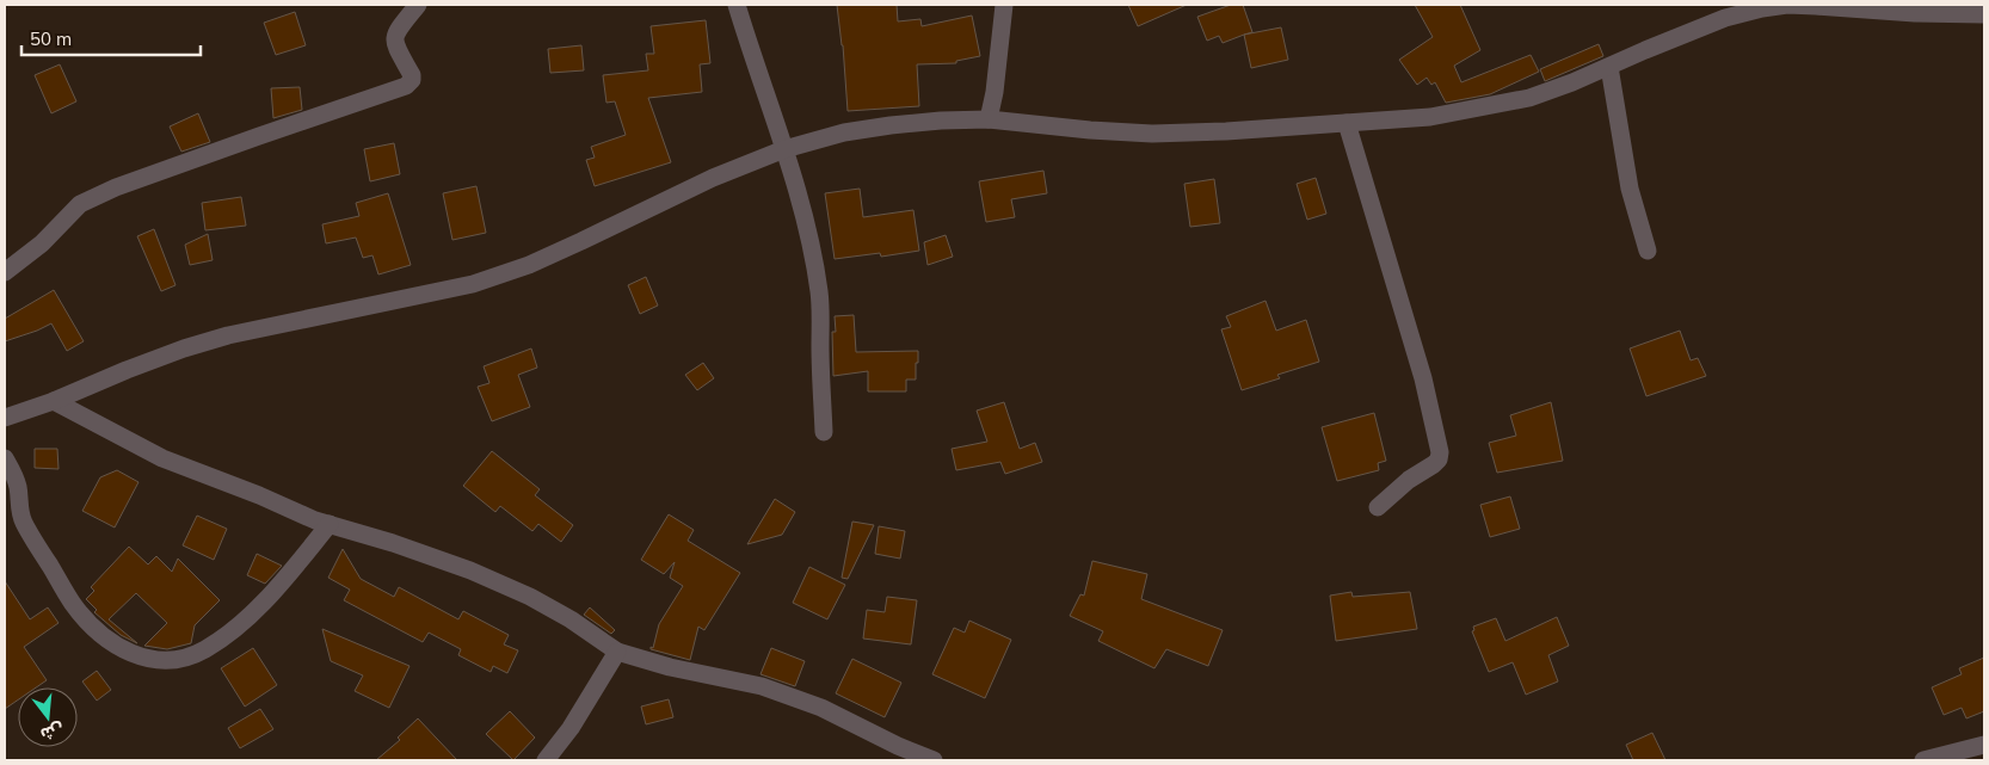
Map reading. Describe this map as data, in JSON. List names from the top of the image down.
{
  "scale_bar": "50 m",
  "north": "bottom"
}
